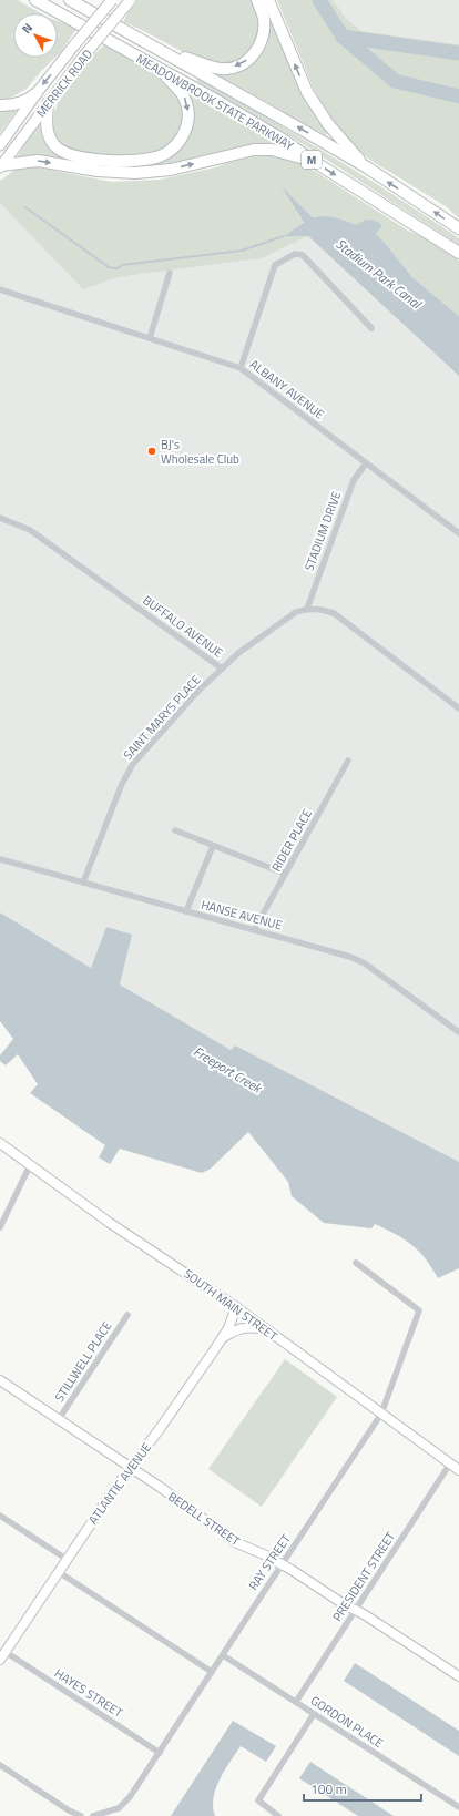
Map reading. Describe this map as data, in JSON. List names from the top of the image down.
{
  "streets": {
    "highway": ["MEADOWBROOK STATE PARKWAY", "M"],
    "main road": ["MERRICK ROAD"],
    "street": [
      "ALBANY AVENUE",
      "STADIUM DRIVE",
      "BUFFALO AVENUE",
      "SAINT MARYS PLACE",
      "RIDER PLACE",
      "HANSE AVENUE",
      "SOUTH MAIN STREET",
      "STILLWELL PLACE",
      "ATLANTIC AVENUE",
      "BEDELL STREET",
      "RAY STREET",
      "PRESIDENT STREET",
      "HAYES STREET",
      "GORDON PLACE"
    ]
  },
  "crossings": [
    ["ALBANY AVENUE", "STADIUM DRIVE"],
    ["STADIUM DRIVE", "BUFFALO AVENUE"],
    ["BUFFALO AVENUE", "SAINT MARYS PLACE"],
    ["SAINT MARYS PLACE", "HANSE AVENUE"],
    ["RIDER PLACE", "HANSE AVENUE"],
    ["SOUTH MAIN STREET", "ATLANTIC AVENUE"],
    ["SOUTH MAIN STREET", "RAY STREET"],
    ["SOUTH MAIN STREET", "PRESIDENT STREET"],
    ["STILLWELL PLACE", "BEDELL STREET"],
    ["ATLANTIC AVENUE", "BEDELL STREET"],
    ["ATLANTIC AVENUE", "HAYES STREET"],
    ["BEDELL STREET", "RAY STREET"],
    ["BEDELL STREET", "PRESIDENT STREET"],
    ["RAY STREET", "HAYES STREET"],
    ["RAY STREET", "GORDON PLACE"],
    ["PRESIDENT STREET", "GORDON PLACE"]
  ],
  "water": ["Stadium Park Canal", "Freeport Creek"],
  "places": ["BJ's Wholesale Club"],
  "scale_bar": "100 m",
  "north": "top left"
}
